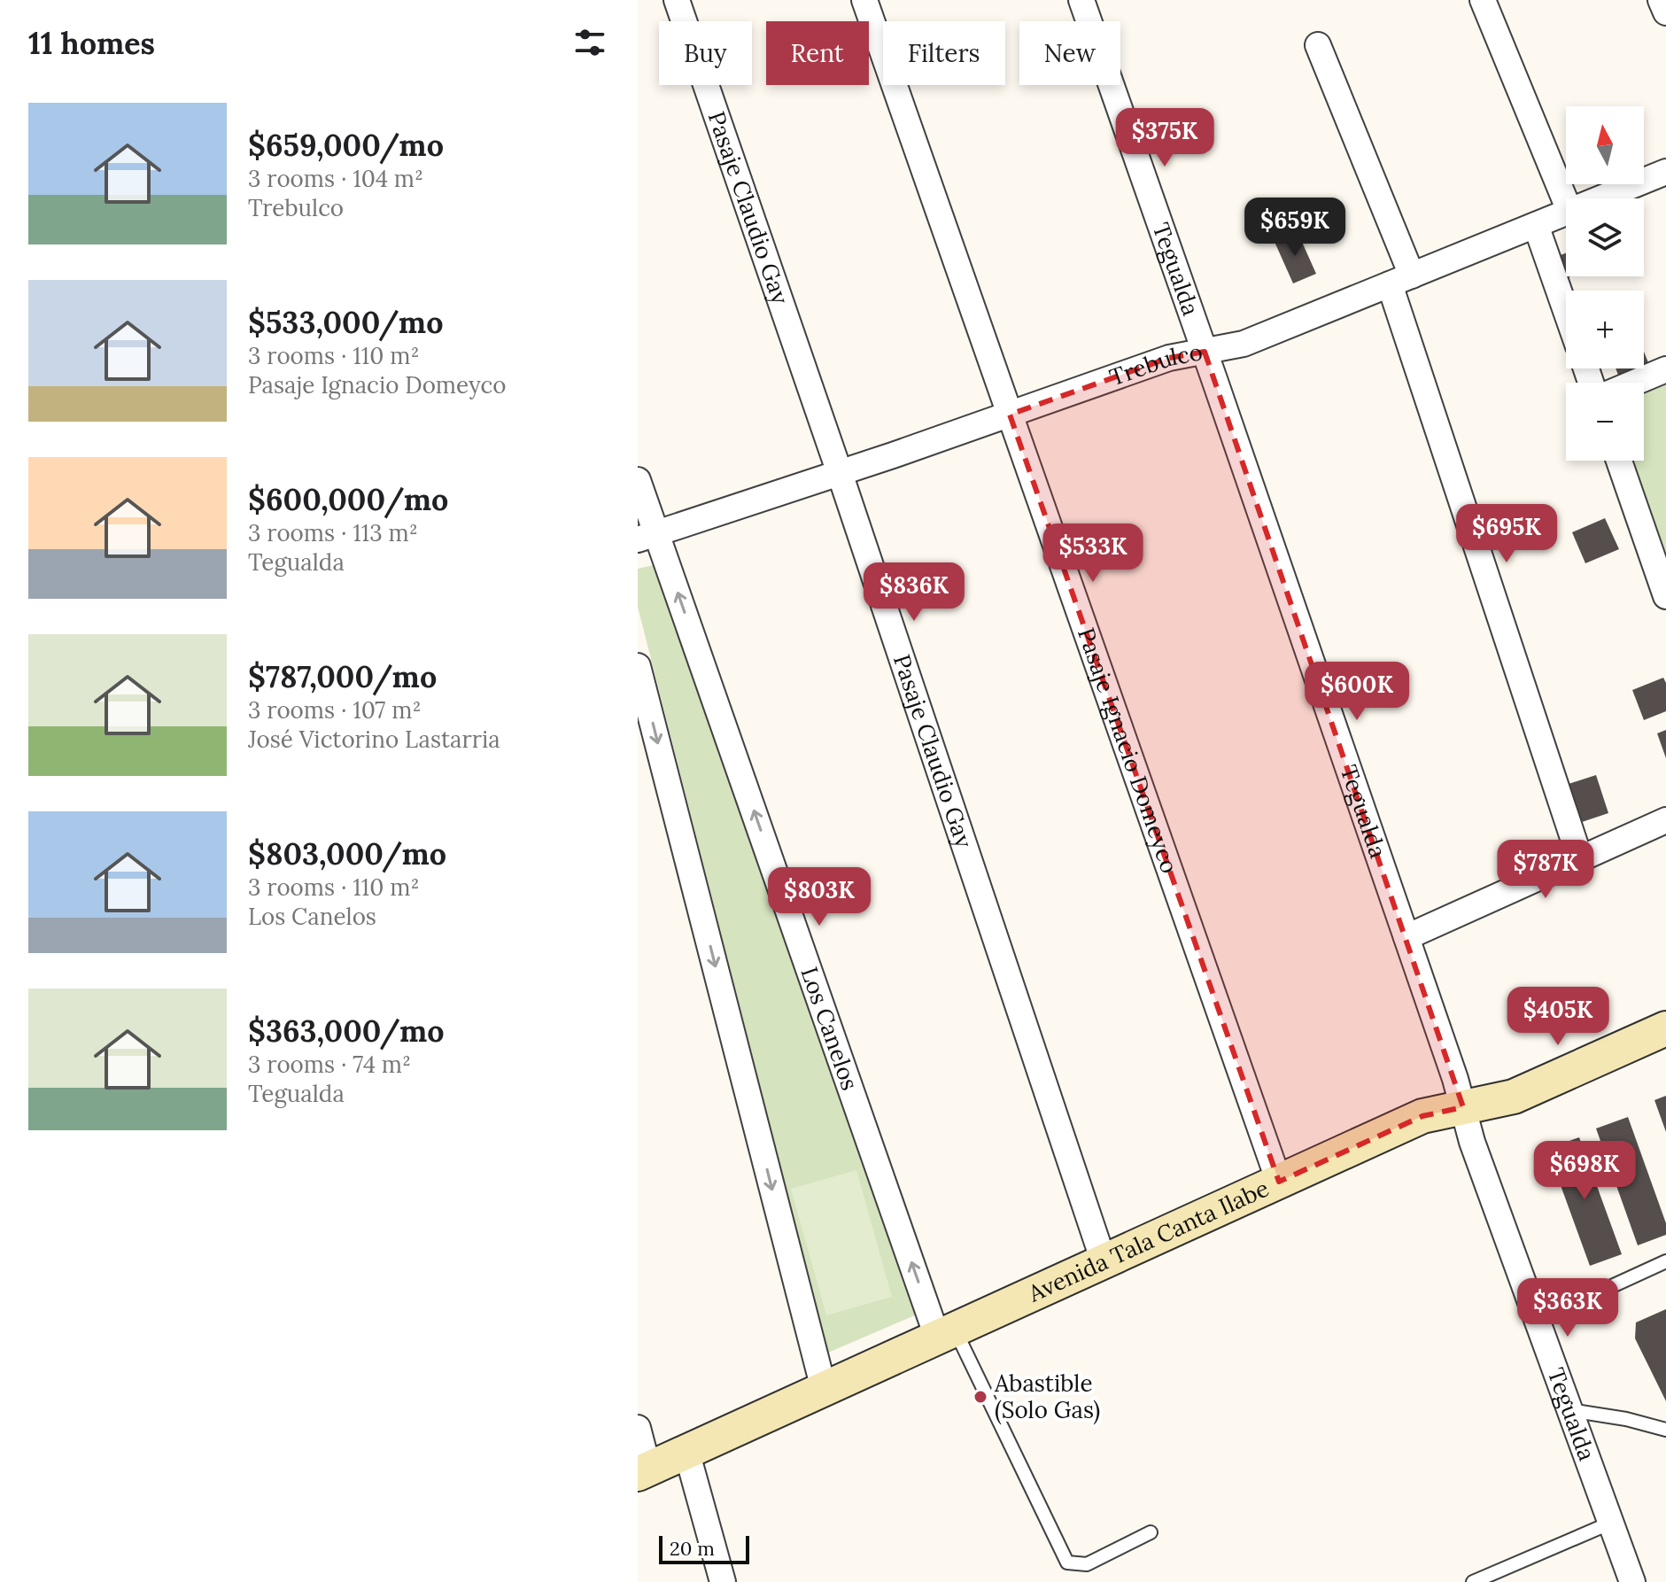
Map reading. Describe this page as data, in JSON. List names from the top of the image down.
{
  "streets": {
    "street": [
      "Pasaje Claudio Gay",
      "Tegualda",
      "Trebulco",
      "Pasaje Ignacio Domeyco",
      "Los Canelos",
      "Avenida Tala Canta Ilabe"
    ]
  },
  "crossings": [
    ["Pasaje Claudio Gay", "Trebulco"],
    ["Pasaje Claudio Gay", "Avenida Tala Canta Ilabe"],
    ["Tegualda", "Trebulco"],
    ["Tegualda", "Avenida Tala Canta Ilabe"],
    ["Trebulco", "Pasaje Ignacio Domeyco"],
    ["Trebulco", "Los Canelos"],
    ["Pasaje Ignacio Domeyco", "Avenida Tala Canta Ilabe"],
    ["Los Canelos", "Avenida Tala Canta Ilabe"]
  ],
  "places": ["Abastible (Solo Gas)"],
  "scale_bar": "20 m",
  "north": "top",
  "page": {
    "heading": "11 homes",
    "chip": [
      "Buy",
      "Rent",
      "Filters",
      "New"
    ],
    "list": [
      {
        "name": "$659,000/mo",
        "note": "3 rooms · 104 m² · Trebulco"
      },
      {
        "name": "$533,000/mo",
        "note": "3 rooms · 110 m² · Pasaje Ignacio Domeyco"
      },
      {
        "name": "$600,000/mo",
        "note": "3 rooms · 113 m² · Tegualda"
      },
      {
        "name": "$787,000/mo",
        "note": "3 rooms · 107 m² · José Victorino Lastarria"
      },
      {
        "name": "$803,000/mo",
        "note": "3 rooms · 110 m² · Los Canelos"
      },
      {
        "name": "$363,000/mo",
        "note": "3 rooms · 74 m² · Tegualda"
      }
    ],
    "map_buttons": ["+", "−"],
    "price": [
      "$375K",
      "$659K",
      "$695K",
      "$533K",
      "$836K",
      "$600K",
      "$787K",
      "$803K",
      "$405K",
      "$698K",
      "$363K"
    ],
    "scale": "20 m"
  }
}
